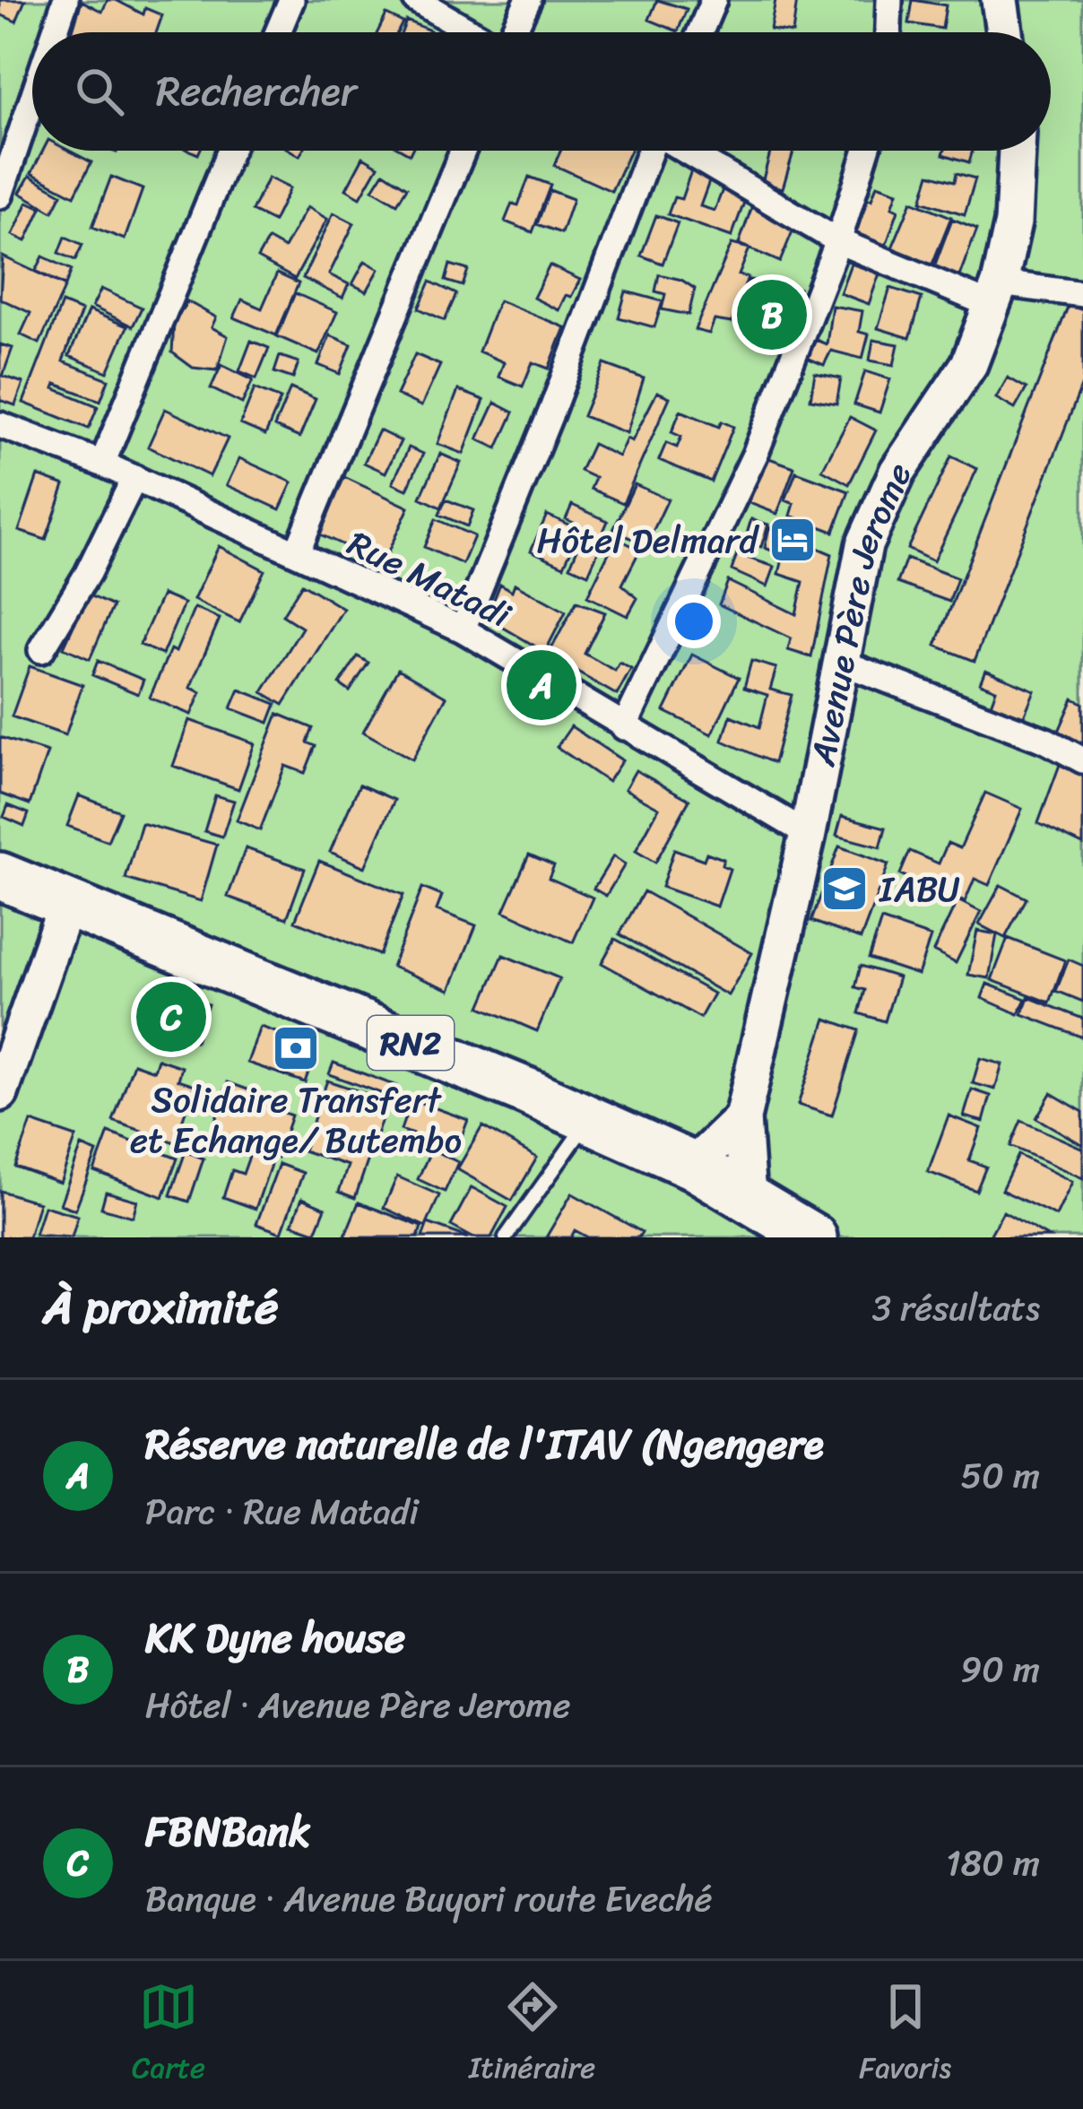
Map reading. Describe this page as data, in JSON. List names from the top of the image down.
{
  "streets": {
    "highway": ["RN2"],
    "street": ["Rue Matadi", "Avenue Père Jerome"]
  },
  "crossings": [
    ["Rue Matadi", "Avenue Père Jerome"],
    ["Avenue Père Jerome", "RN2"]
  ],
  "places": {
    "hotel": ["Hôtel Delmard"],
    "school or university": ["IABU"],
    "bank": ["Solidaire Transfert et Echange/ Butembo"]
  },
  "page": {
    "search": "Rechercher",
    "pins": ["B", "A", "C"],
    "heading": ["À proximité", "3 résultats"],
    "list": [
      {
        "mark": "A",
        "name": "Réserve naturelle de l'ITAV (Ngengere",
        "note": "Parc · Rue Matadi",
        "value": "50 m"
      },
      {
        "mark": "B",
        "name": "KK Dyne house",
        "note": "Hôtel · Avenue Père Jerome",
        "value": "90 m"
      },
      {
        "mark": "C",
        "name": "FBNBank",
        "note": "Banque · Avenue Buyori route Eveché",
        "value": "180 m"
      }
    ],
    "nav": ["Carte", "Itinéraire", "Favoris"]
  }
}
